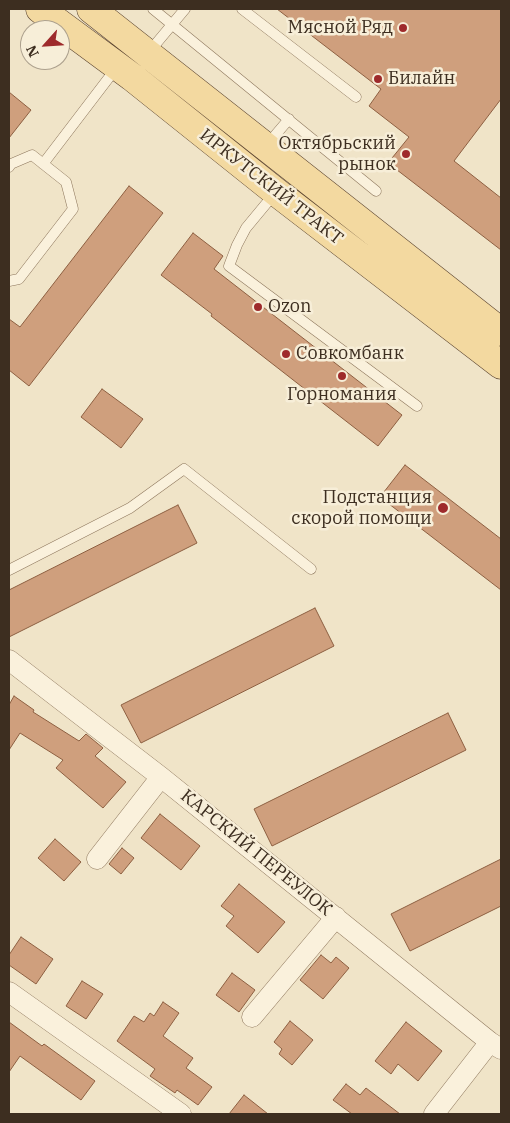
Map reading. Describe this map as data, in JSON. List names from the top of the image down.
{
  "streets": {
    "main road": ["ИРКУТСКИЙ ТРАКТ"],
    "street": ["КАРСКИЙ ПЕРЕУЛОК"]
  },
  "places": [
    "Мясной Ряд",
    "Билайн",
    "Октябрьский рынок",
    "Ozon",
    "Совкомбанк",
    "Горномания",
    "Подстанция скорой помощи"
  ],
  "north": "bottom left"
}
